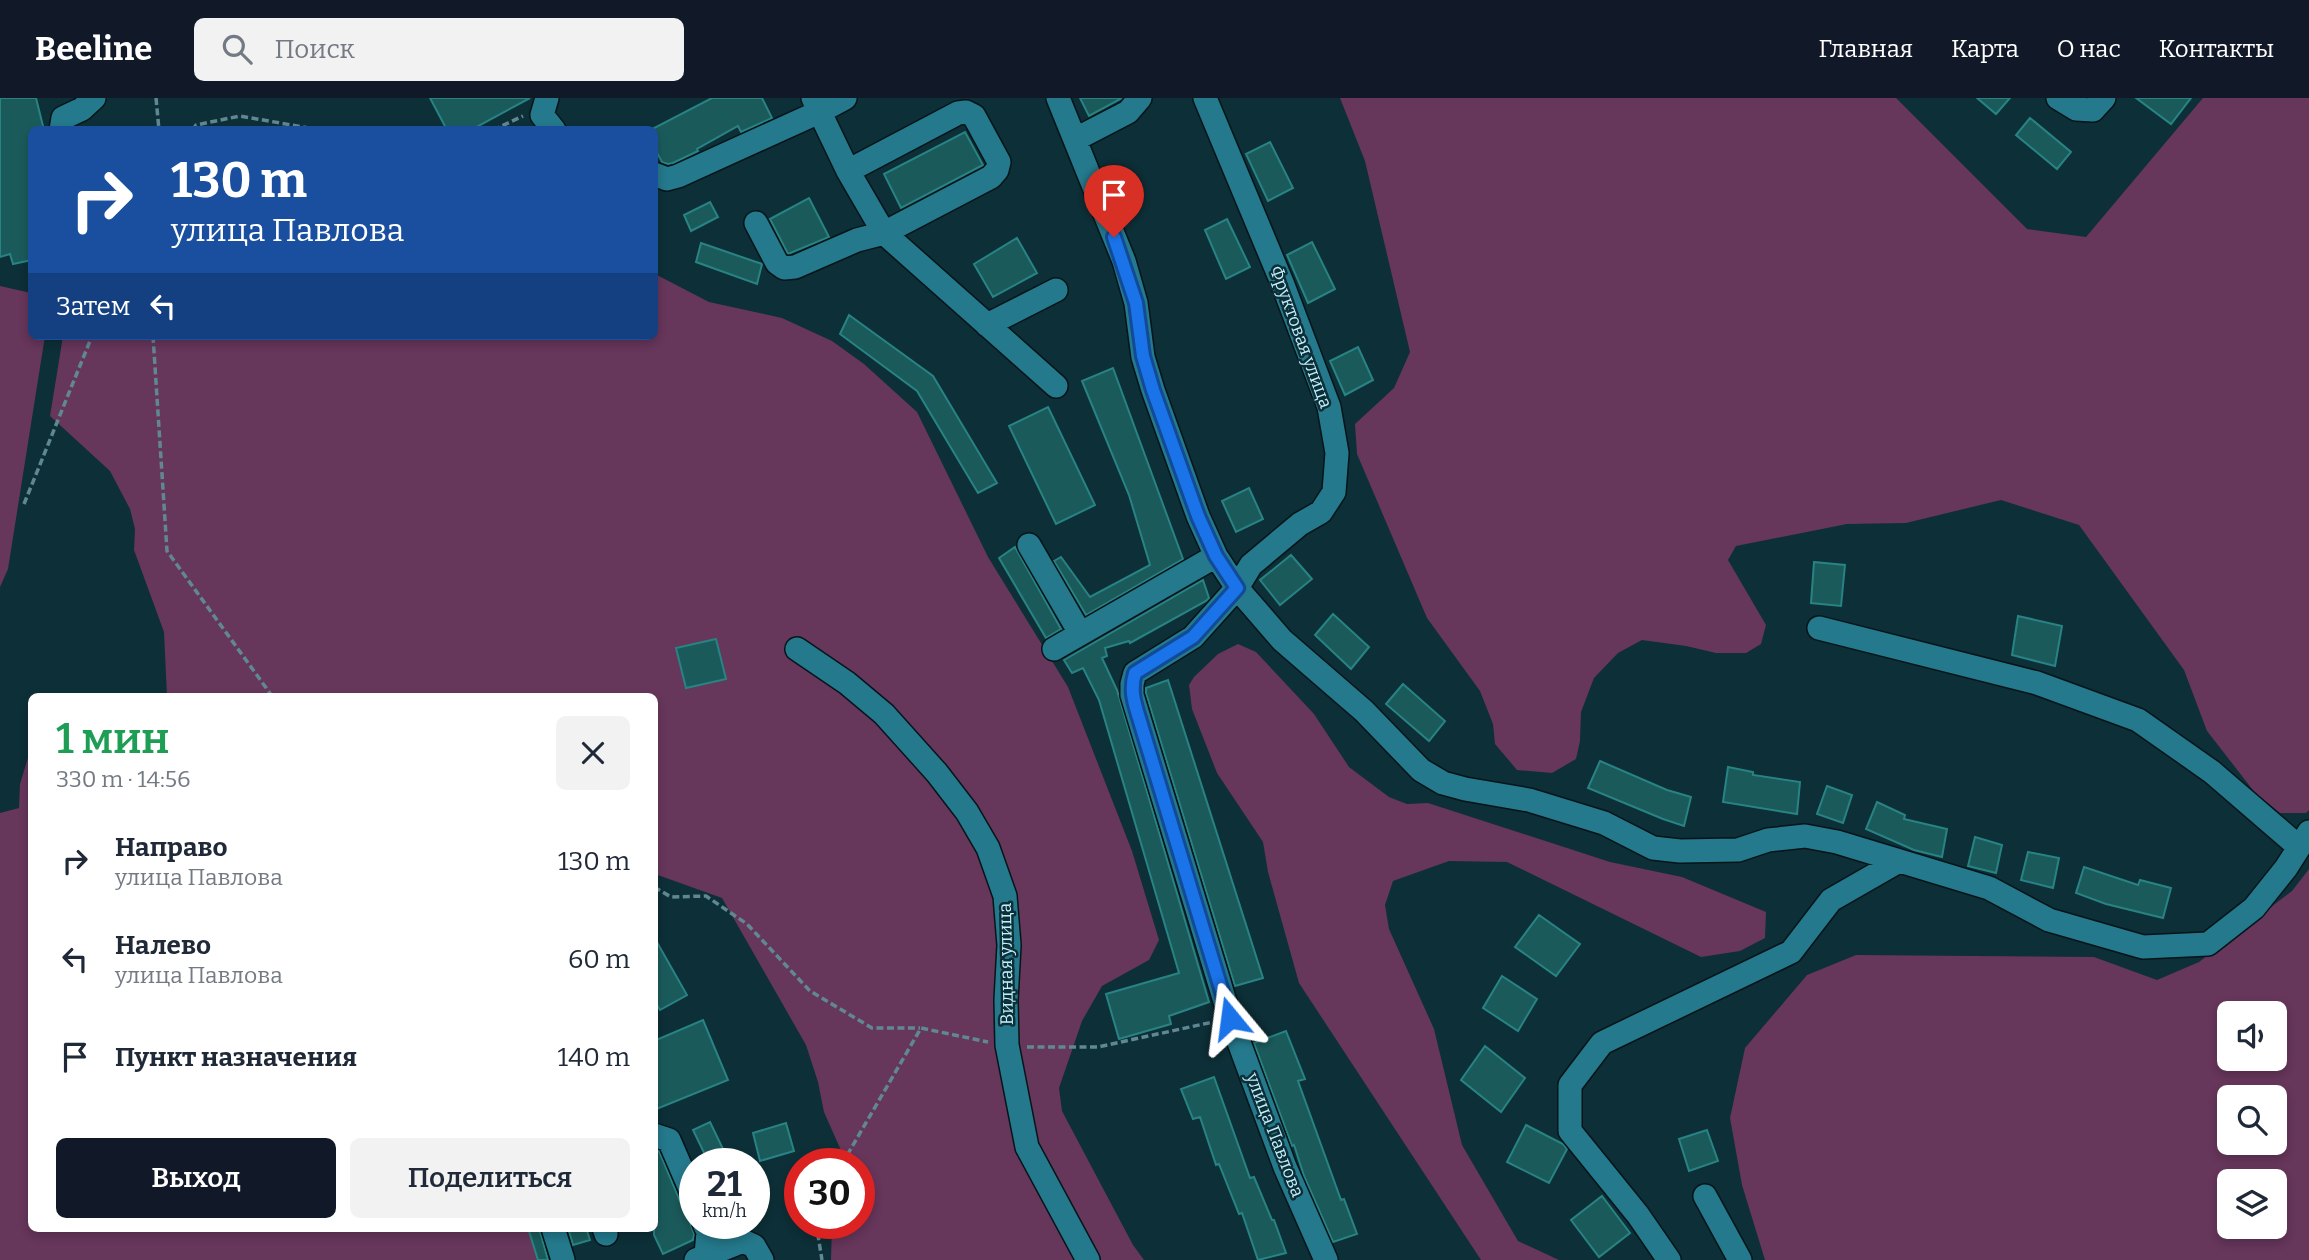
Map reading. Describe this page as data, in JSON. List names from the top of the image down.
{
  "streets": {
    "street": ["Фруктовая улица", "Видная улица", "улица Павлова"]
  },
  "crossings": [
    ["Фруктовая улица", "улица Павлова"]
  ],
  "page": {
    "header": "Beeline",
    "search": "Поиск",
    "nav": [
      "Главная",
      "Карта",
      "О нас",
      "Контакты"
    ],
    "turn": ["130 m", "улица Павлова"],
    "then": "Затем",
    "heading": ["1 мин", "330 m · 14:56"],
    "list": [
      {
        "name": "Направо",
        "note": "улица Павлова",
        "value": "130 m"
      },
      {
        "name": "Налево",
        "note": "улица Павлова",
        "value": "60 m"
      },
      {
        "name": "Пункт назначения",
        "value": "140 m"
      }
    ],
    "buttons": ["Выход", "Поделиться"],
    "speed": "21 km/h",
    "limit": "30"
  }
}
